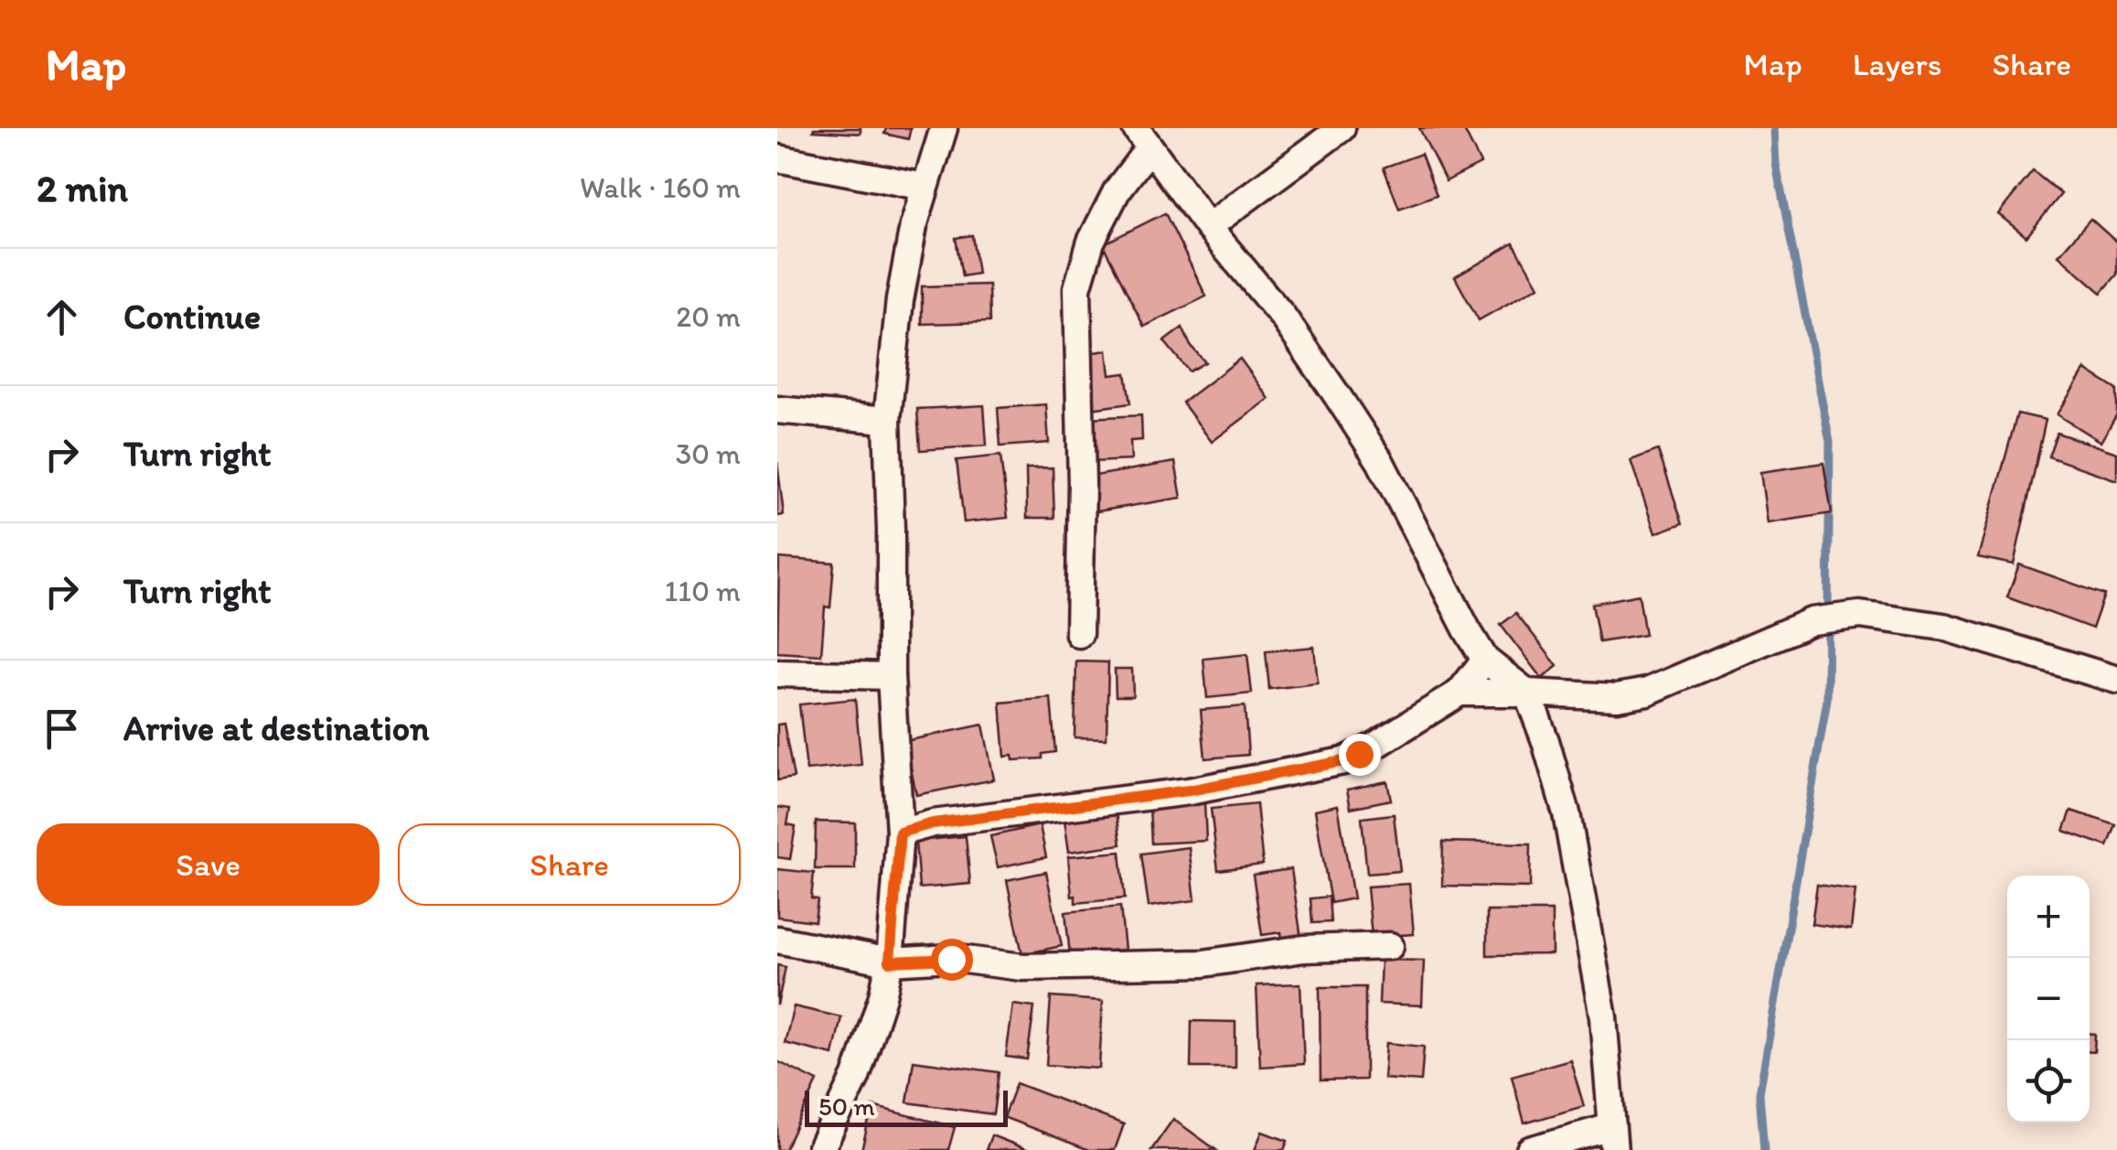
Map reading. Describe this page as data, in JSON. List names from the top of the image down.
{
  "scale_bar": "50 m",
  "page": {
    "header": "Map",
    "nav": ["Map", "Layers", "Share"],
    "heading": ["2 min", "Walk · 160 m"],
    "list": [
      ["Continue", "20 m"],
      ["Turn right", "30 m"],
      ["Turn right", "110 m"],
      "Arrive at destination"
    ],
    "buttons": ["Save", "Share"],
    "map_buttons": ["+", "−"],
    "scale": "50 m"
  }
}
